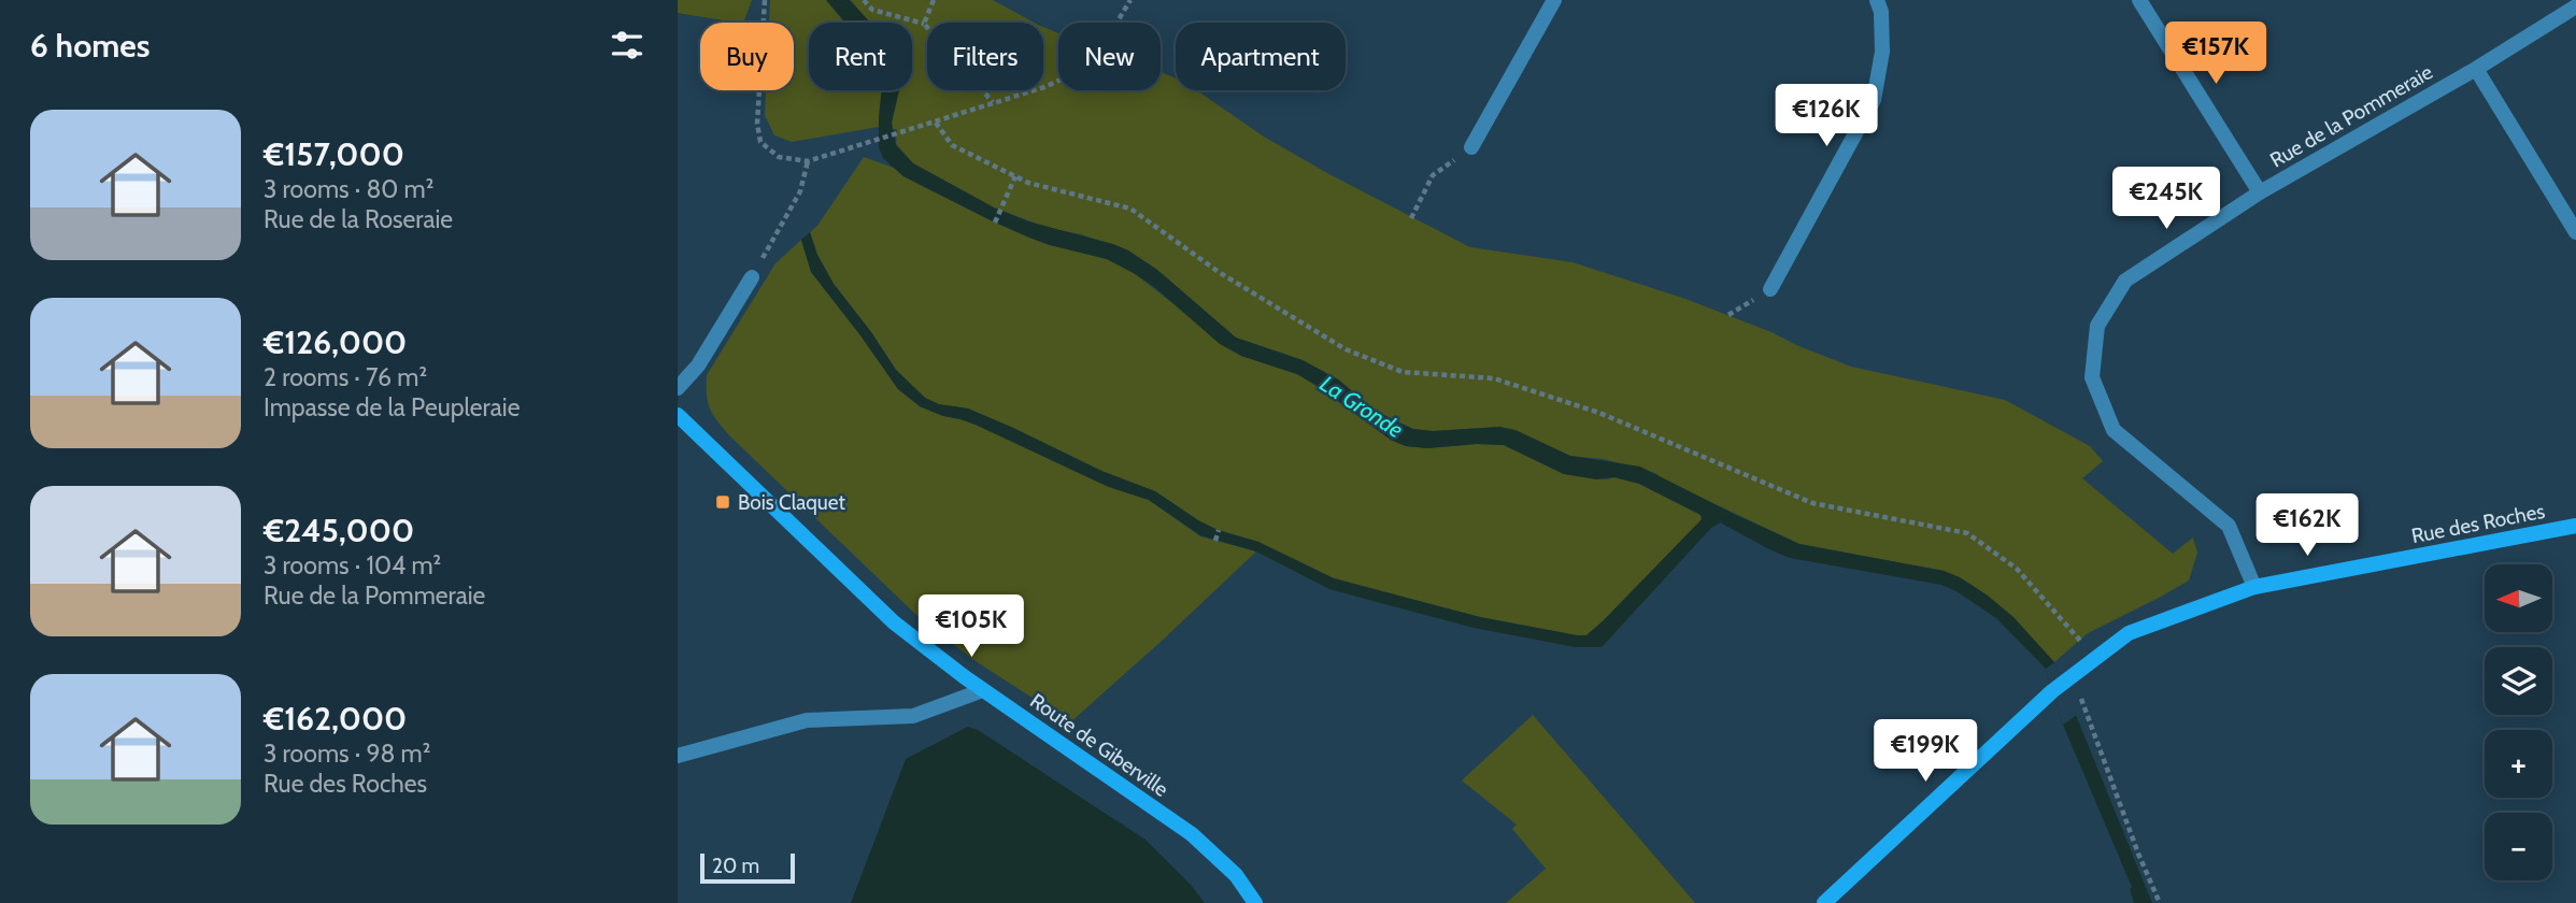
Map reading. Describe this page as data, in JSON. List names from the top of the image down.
{
  "streets": {
    "street": ["Rue de la Pommeraie", "Rue des Roches", "Route de Giberville"]
  },
  "crossings": [
    ["Rue de la Pommeraie", "Rue des Roches"]
  ],
  "water": ["La Gronde"],
  "places": {
    "transit": ["Bois Claquet"]
  },
  "scale_bar": "20 m",
  "north": "left",
  "page": {
    "heading": "6 homes",
    "price": [
      "€157K",
      "€126K",
      "€245K",
      "€162K",
      "€105K",
      "€199K"
    ],
    "chip": [
      "Buy",
      "Rent",
      "Filters",
      "New",
      "Apartment"
    ],
    "list": [
      {
        "name": "€157,000",
        "note": "3 rooms · 80 m² · Rue de la Roseraie"
      },
      {
        "name": "€126,000",
        "note": "2 rooms · 76 m² · Impasse de la Peupleraie"
      },
      {
        "name": "€245,000",
        "note": "3 rooms · 104 m² · Rue de la Pommeraie"
      },
      {
        "name": "€162,000",
        "note": "3 rooms · 98 m² · Rue des Roches"
      }
    ],
    "map_buttons": ["+", "−"],
    "scale": "20 m"
  }
}
